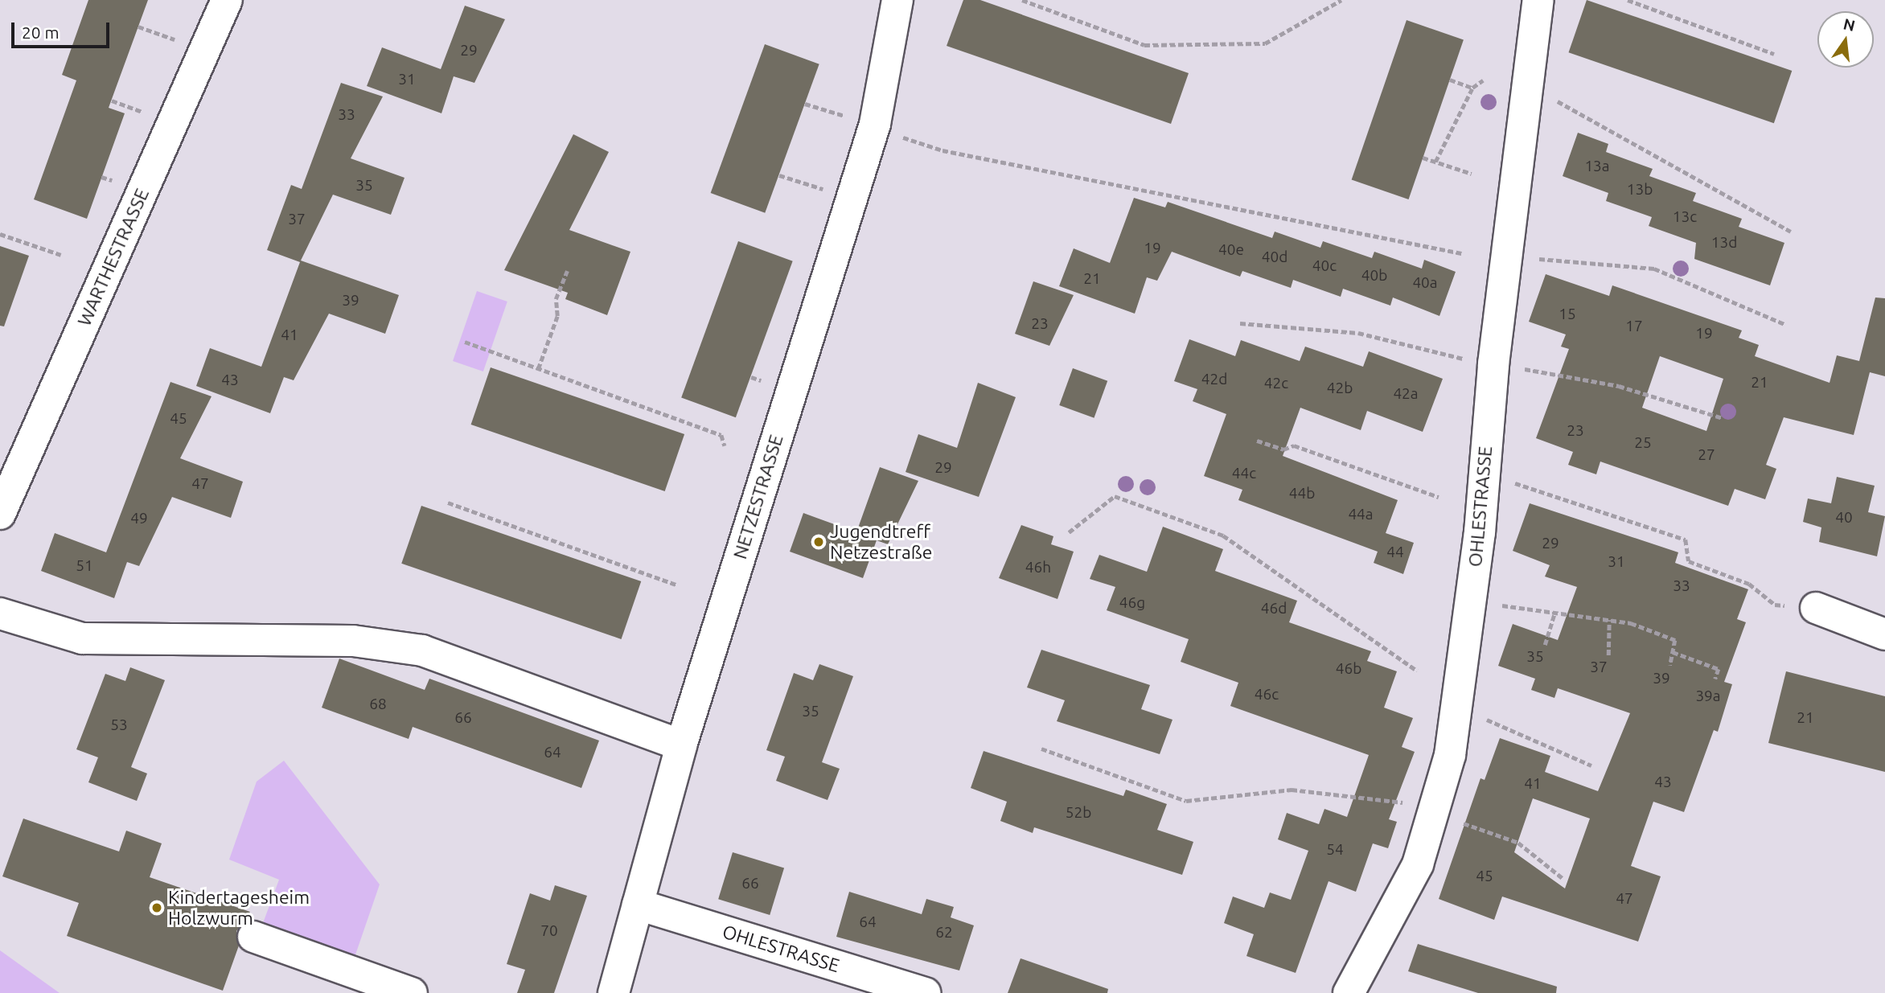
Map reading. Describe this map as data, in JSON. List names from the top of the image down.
{
  "streets": {
    "street": ["WARTHESTRASSE", "NETZESTRASSE", "OHLESTRASSE"]
  },
  "crossings": [
    ["NETZESTRASSE", "OHLESTRASSE"]
  ],
  "places": ["Jugendtreff Netzestraße", "Kindertagesheim Holzwurm"],
  "house_numbers": [
    "29",
    "31",
    "33",
    "13a",
    "35",
    "13b",
    "13c",
    "37",
    "13d",
    "19",
    "40e",
    "40d",
    "40c",
    "40b",
    "21",
    "40a",
    "39",
    "15",
    "23",
    "17",
    "19",
    "41",
    "42d",
    "43",
    "21",
    "42c",
    "42b",
    "42a",
    "45",
    "23",
    "25",
    "27",
    "29",
    "44c",
    "47",
    "44b",
    "44a",
    "40",
    "49",
    "29",
    "44",
    "31",
    "51",
    "46h",
    "33",
    "46g",
    "46d",
    "35",
    "37",
    "46b",
    "39",
    "46c",
    "39a",
    "68",
    "35",
    "66",
    "21",
    "53",
    "64",
    "43",
    "41",
    "52b",
    "54",
    "45",
    "66",
    "47",
    "64",
    "70",
    "62"
  ],
  "scale_bar": "20 m",
  "north": "top"
}
